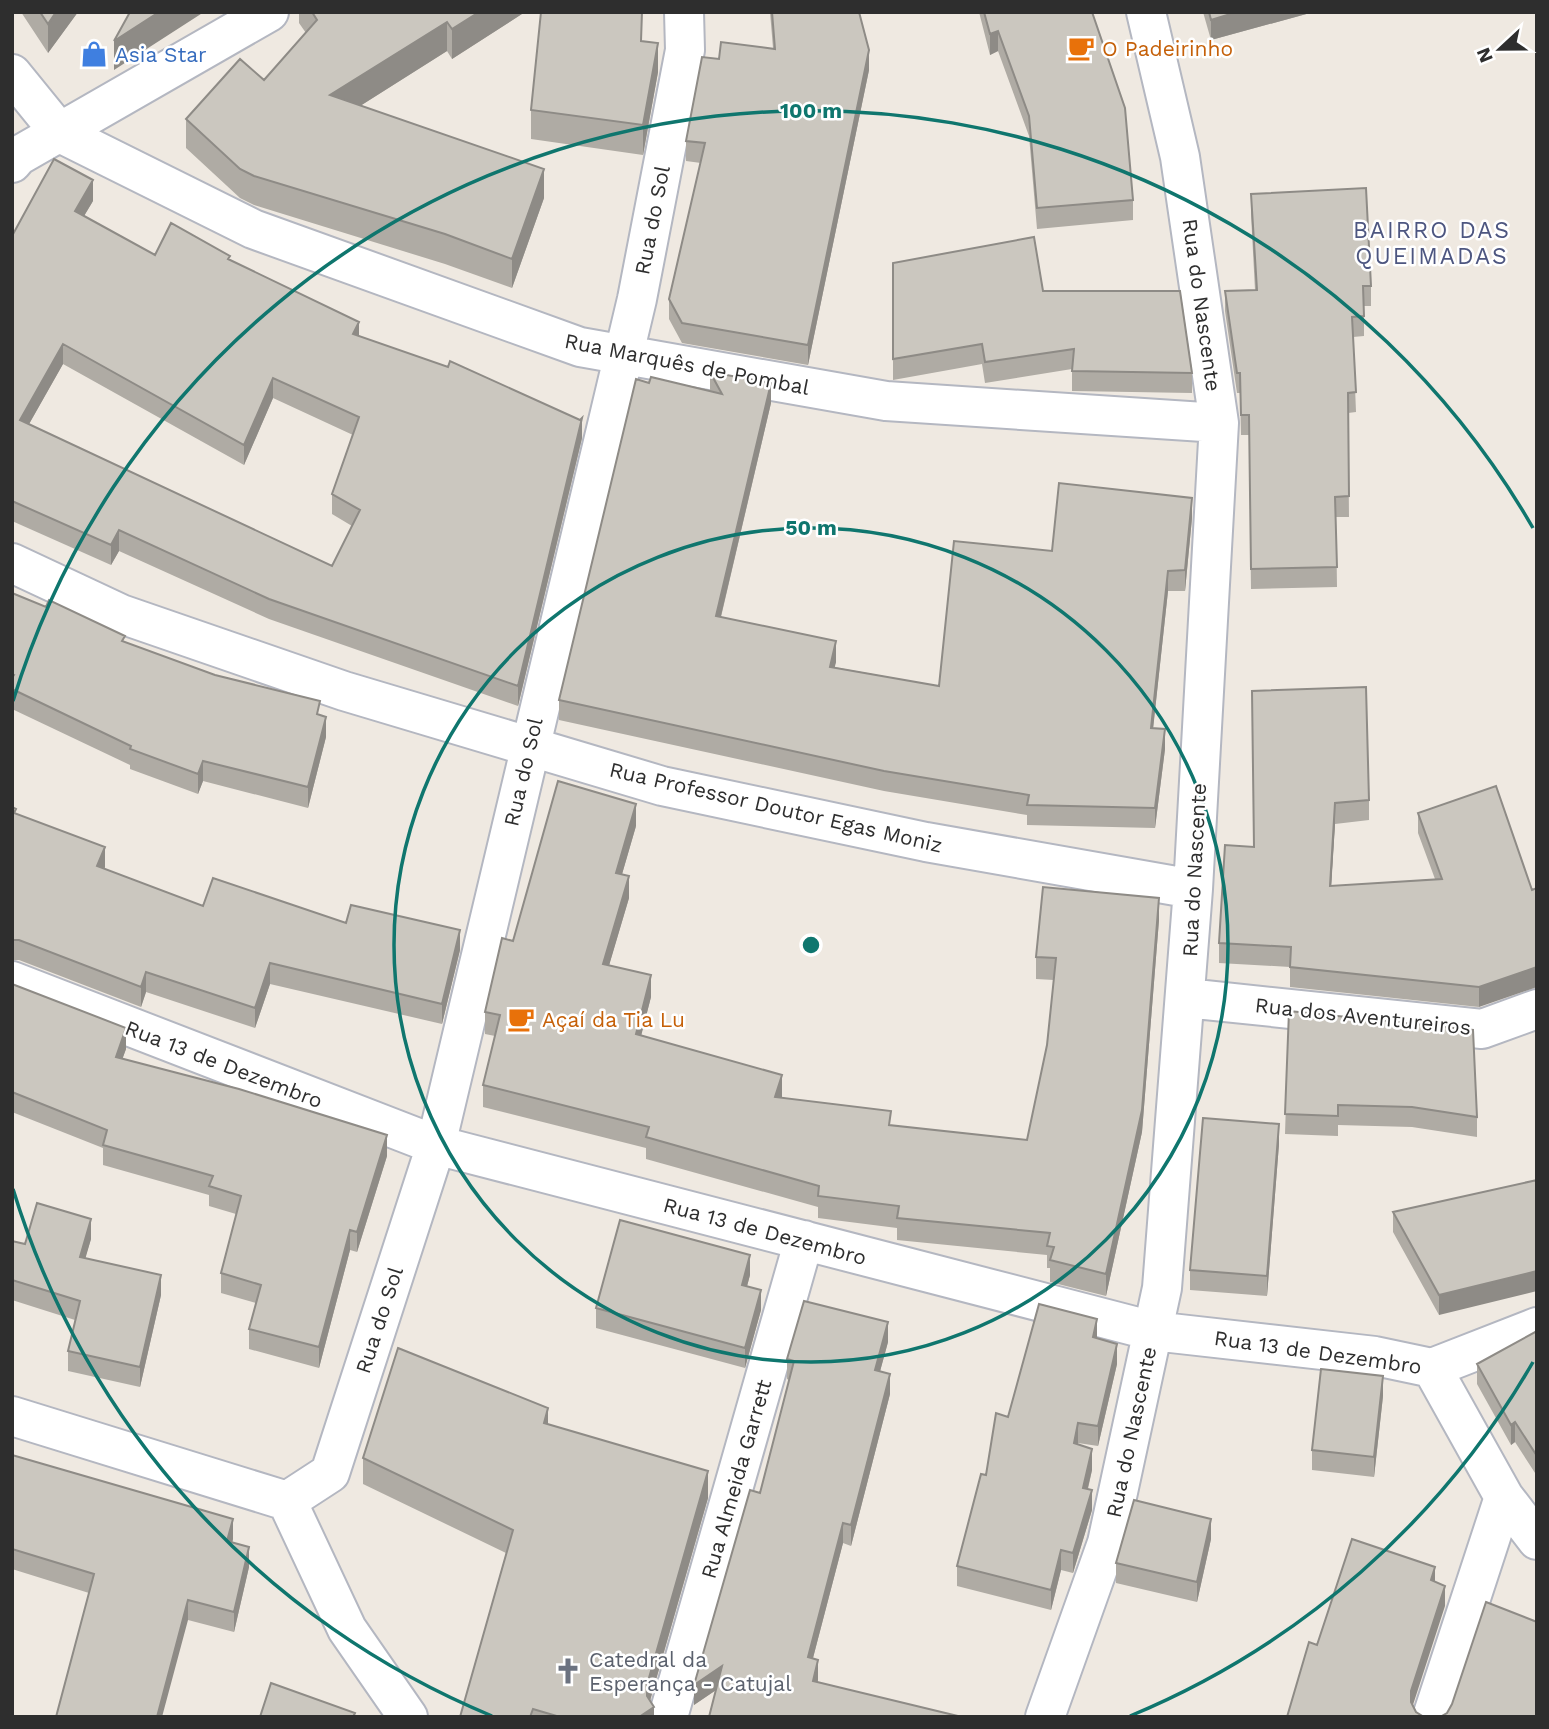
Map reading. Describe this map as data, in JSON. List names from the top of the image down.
{
  "streets": {
    "street": [
      "Rua do Sol",
      "Rua do Nascente",
      "Rua Marquês de Pombal",
      "Rua Professor Doutor Egas Moniz",
      "Rua dos Aventureiros",
      "Rua 13 de Dezembro",
      "Rua Almeida Garrett"
    ]
  },
  "crossings": [
    ["Rua do Sol", "Rua Marquês de Pombal"],
    ["Rua do Sol", "Rua Professor Doutor Egas Moniz"],
    ["Rua do Sol", "Rua 13 de Dezembro"],
    ["Rua do Nascente", "Rua Marquês de Pombal"],
    ["Rua do Nascente", "Rua Professor Doutor Egas Moniz"],
    ["Rua do Nascente", "Rua dos Aventureiros"],
    ["Rua do Nascente", "Rua 13 de Dezembro"],
    ["Rua 13 de Dezembro", "Rua Almeida Garrett"]
  ],
  "districts": ["BAIRRO DAS QUEIMADAS"],
  "places": {
    "cafe": ["O Padeirinho", "Açaí da Tia Lu"],
    "shop": ["Asia Star"],
    "church": ["Catedral da Esperança - Catujal"]
  },
  "north": "left",
  "rings": ["100 m", "50 m"]
}
